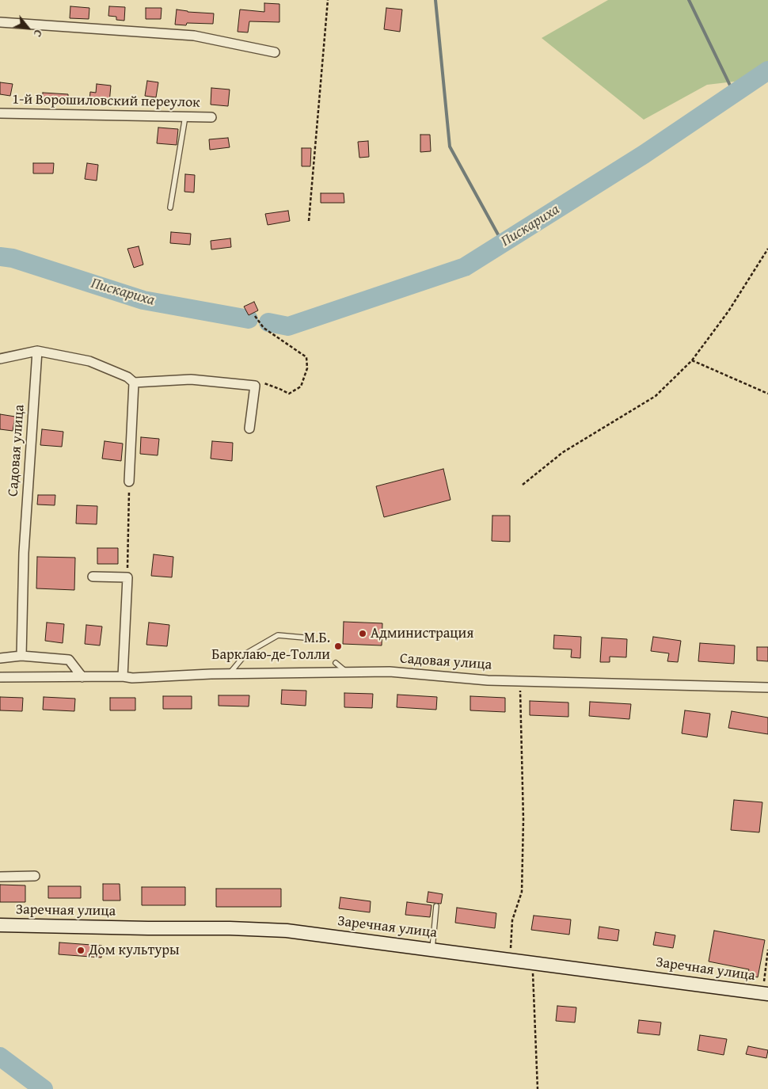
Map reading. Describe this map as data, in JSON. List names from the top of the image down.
{
  "streets": {
    "street": ["1-й Ворошиловский переулок", "Садовая улица", "Заречная улица"]
  },
  "water": ["Пискариха"],
  "places": ["Администрация", "М.Б. Барклаю-де-Толли", "Дом культуры"],
  "north": "bottom right"
}
